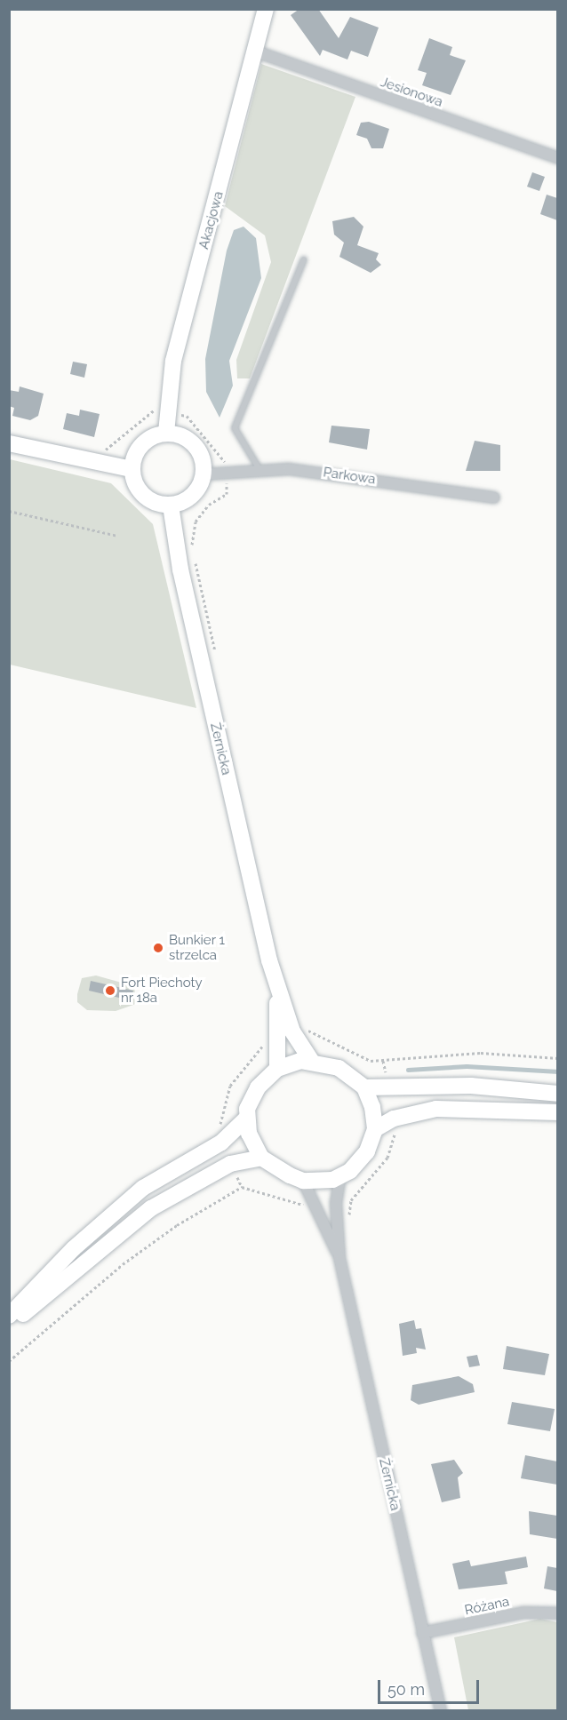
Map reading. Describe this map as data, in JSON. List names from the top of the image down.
{
  "streets": {
    "street": [
      "Jesionowa",
      "Akacjowa",
      "Parkowa",
      "Żernicka",
      "Różana"
    ]
  },
  "crossings": [
    ["Jesionowa", "Akacjowa"],
    ["Akacjowa", "Parkowa"],
    ["Akacjowa", "Żernicka"],
    ["Parkowa", "Żernicka"],
    ["Żernicka", "Różana"]
  ],
  "places": ["Bunkier 1 strzelca", "Fort Piechoty nr 18a"],
  "scale_bar": "50 m"
}
